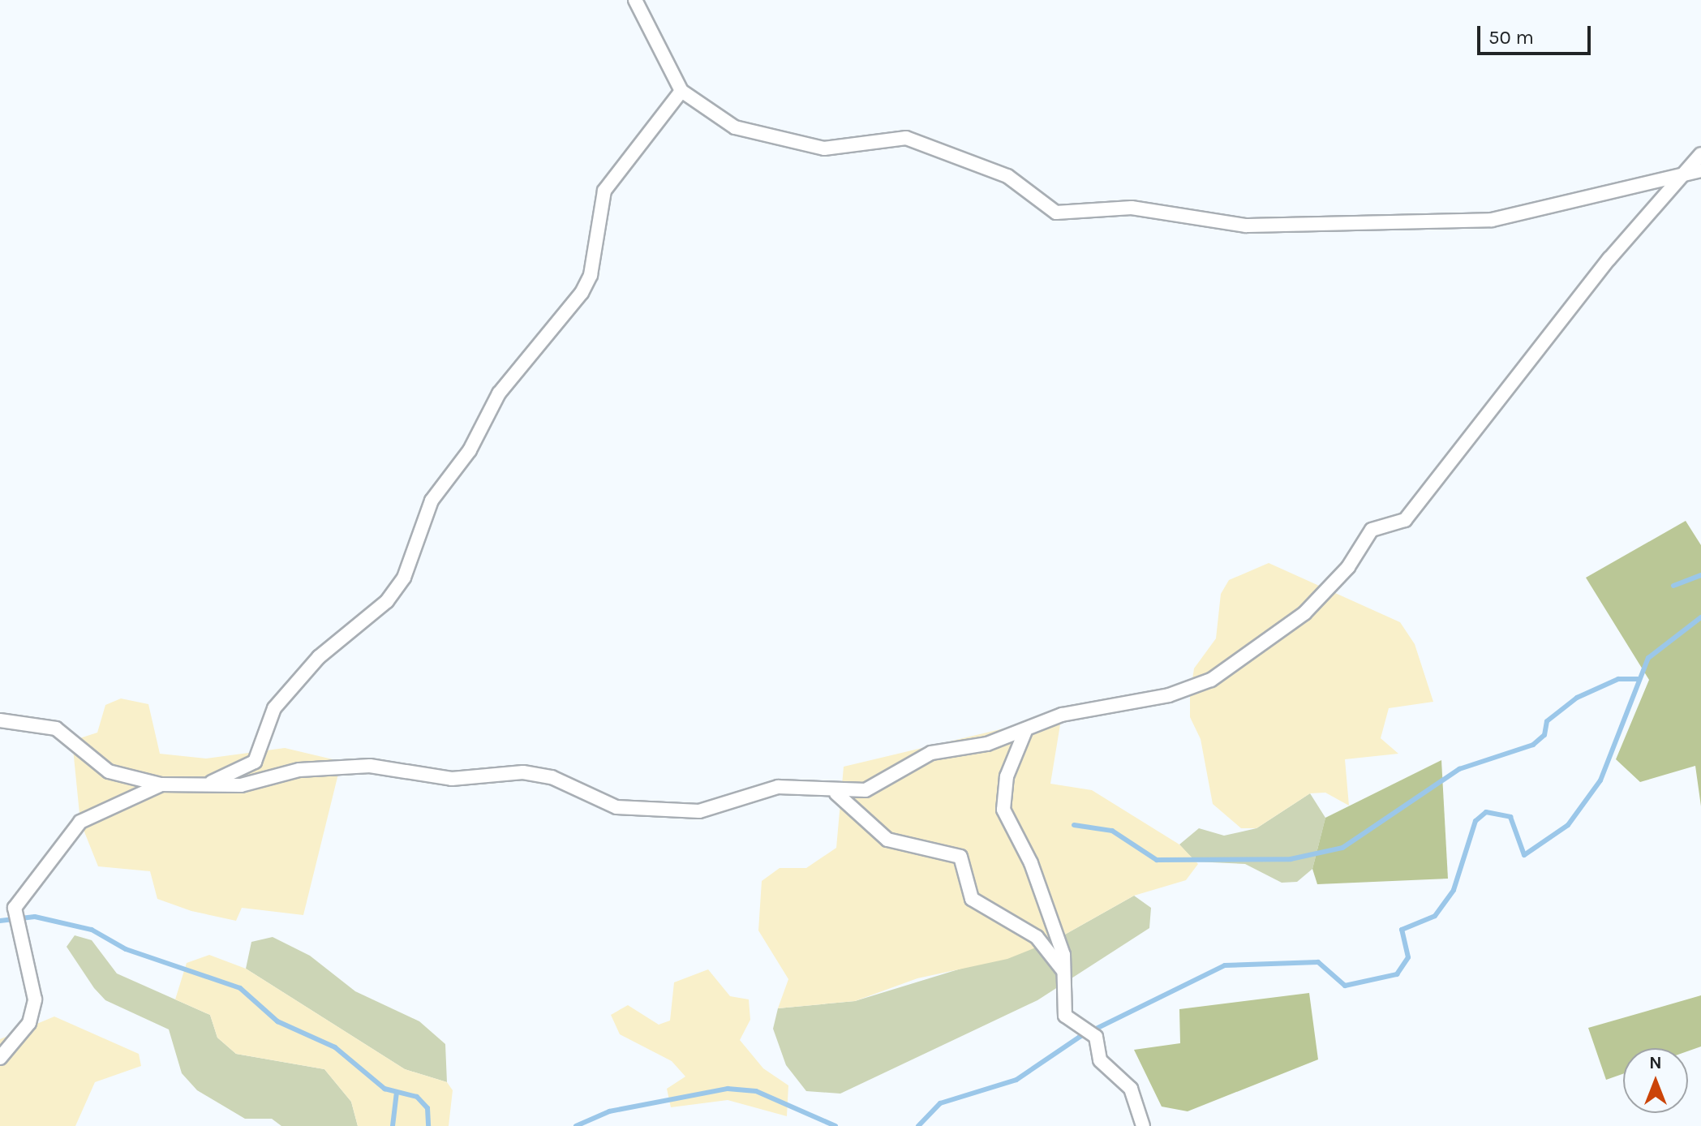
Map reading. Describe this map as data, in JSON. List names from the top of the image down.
{
  "scale_bar": "50 m",
  "north": "top"
}
